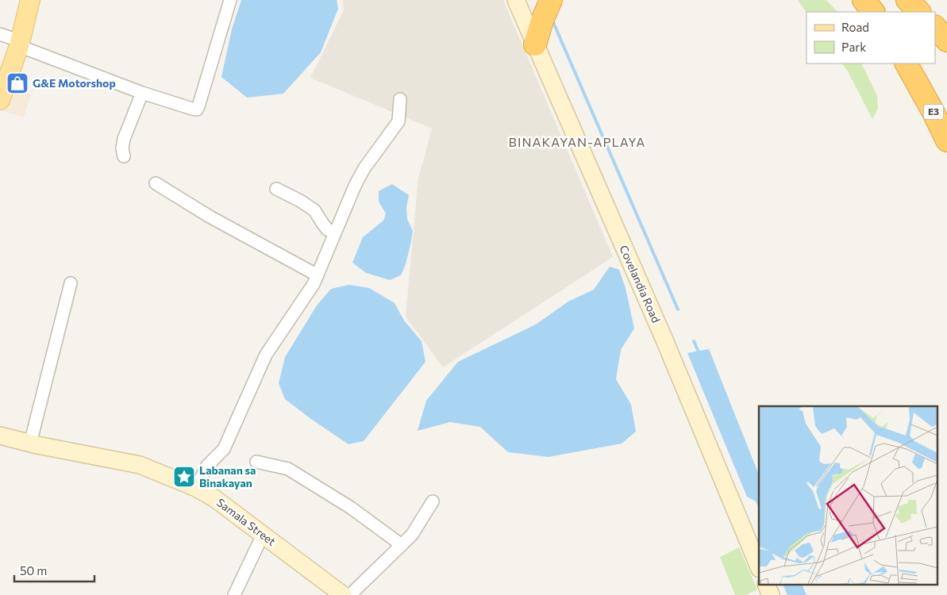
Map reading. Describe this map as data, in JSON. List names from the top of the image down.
{
  "streets": {
    "highway": ["E3"],
    "main road": ["Covelandia Road", "Samala Street"]
  },
  "districts": ["BINAKAYAN-APLAYA"],
  "places": {
    "shop": ["G&E Motorshop"],
    "place": ["Labanan sa Binakayan"]
  },
  "legend": ["Road", "Park"],
  "scale_bar": "50 m"
}
